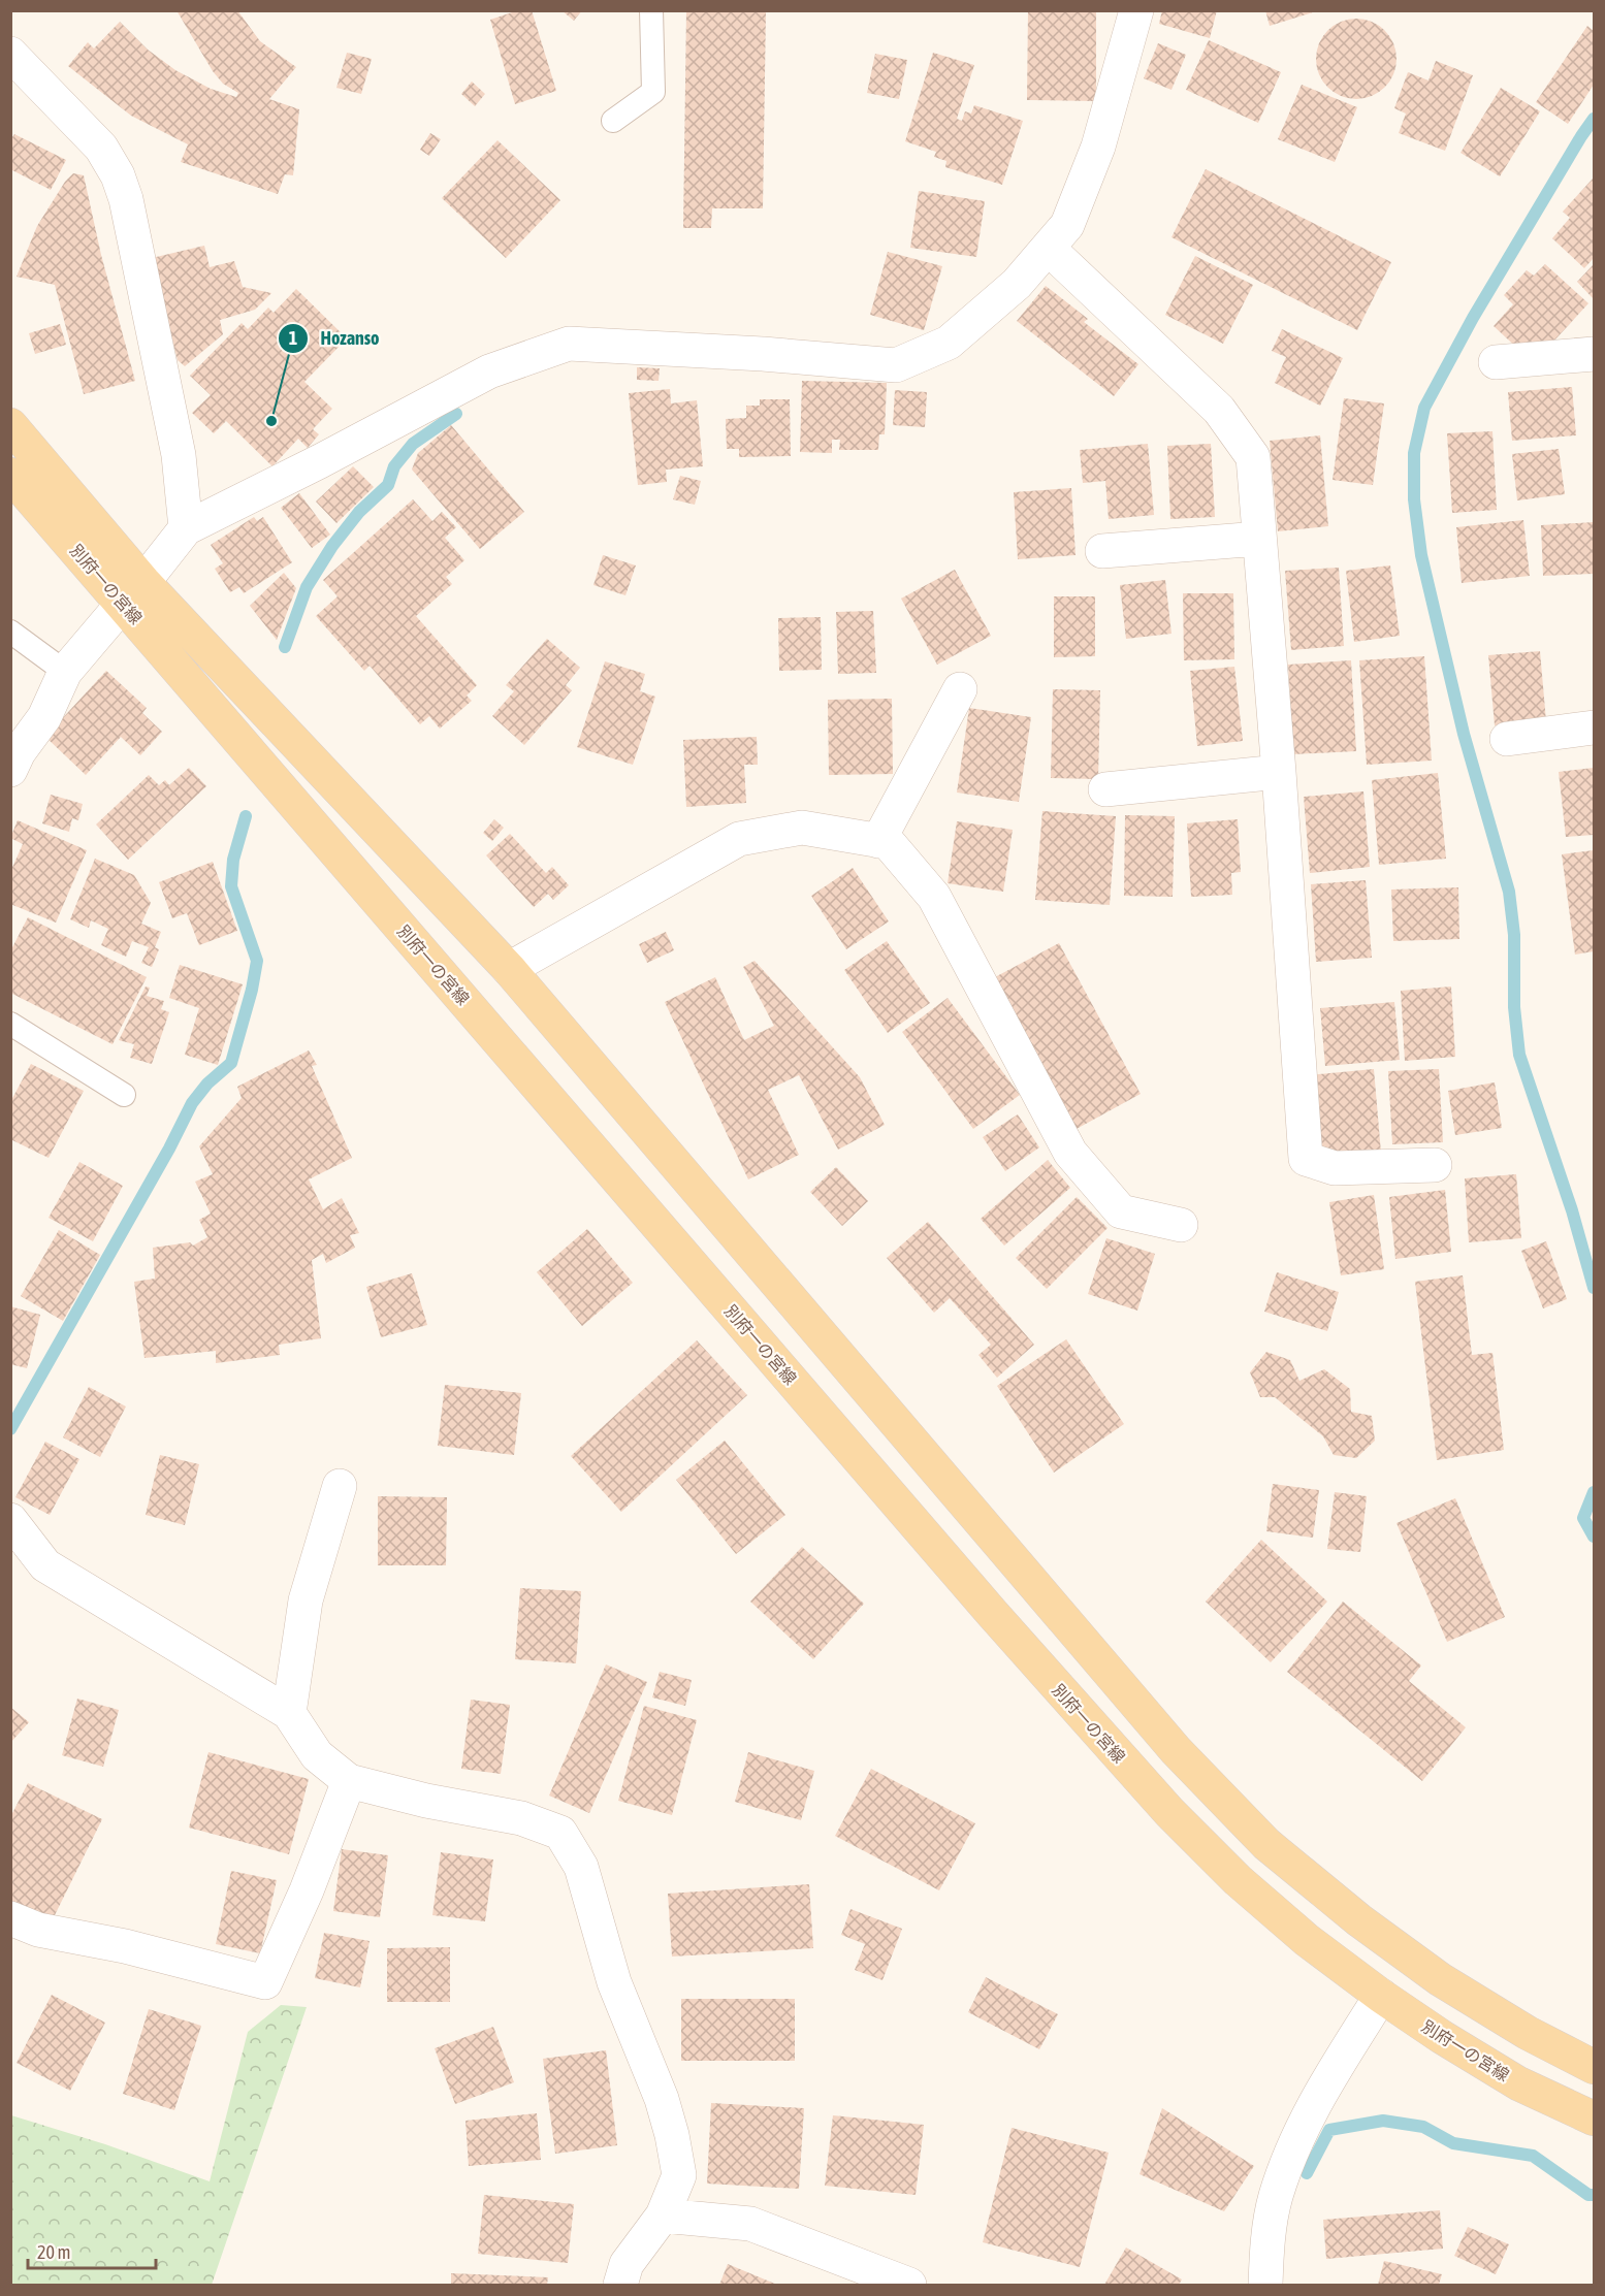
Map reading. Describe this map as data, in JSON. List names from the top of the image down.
{
  "streets": {
    "main road": ["別府一の宮線"]
  },
  "places": ["Hozanso"],
  "scale_bar": "20 m"
}
